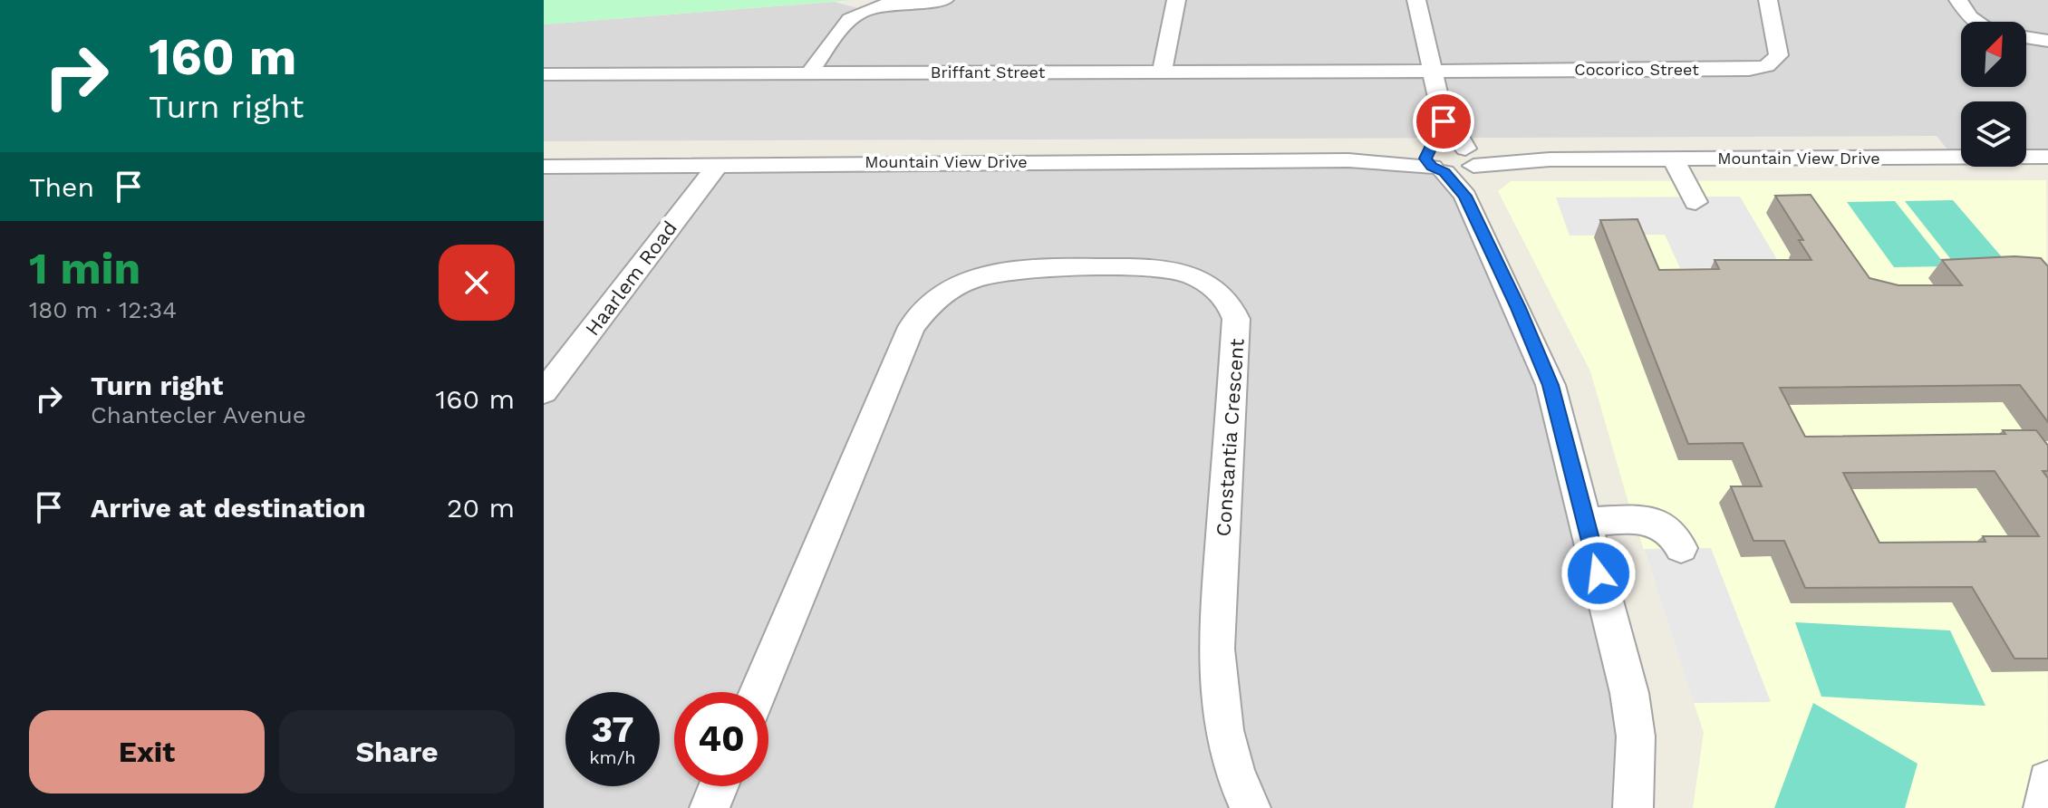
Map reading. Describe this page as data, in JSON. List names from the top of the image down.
{
  "streets": {
    "street": [
      "Cocorico Street",
      "Briffant Street",
      "Mountain View Drive",
      "Haarlem Road",
      "Constantia Crescent"
    ]
  },
  "crossings": [
    ["Cocorico Street", "Briffant Street"],
    ["Mountain View Drive", "Haarlem Road"]
  ],
  "north": "top right",
  "page": {
    "turn": ["160 m", "Turn right"],
    "then": "Then",
    "heading": ["1 min", "180 m · 12:34"],
    "list": [
      {
        "name": "Turn right",
        "note": "Chantecler Avenue",
        "value": "160 m"
      },
      {
        "name": "Arrive at destination",
        "value": "20 m"
      }
    ],
    "speed": "37 km/h",
    "limit": "40",
    "buttons": ["Exit", "Share"]
  }
}
